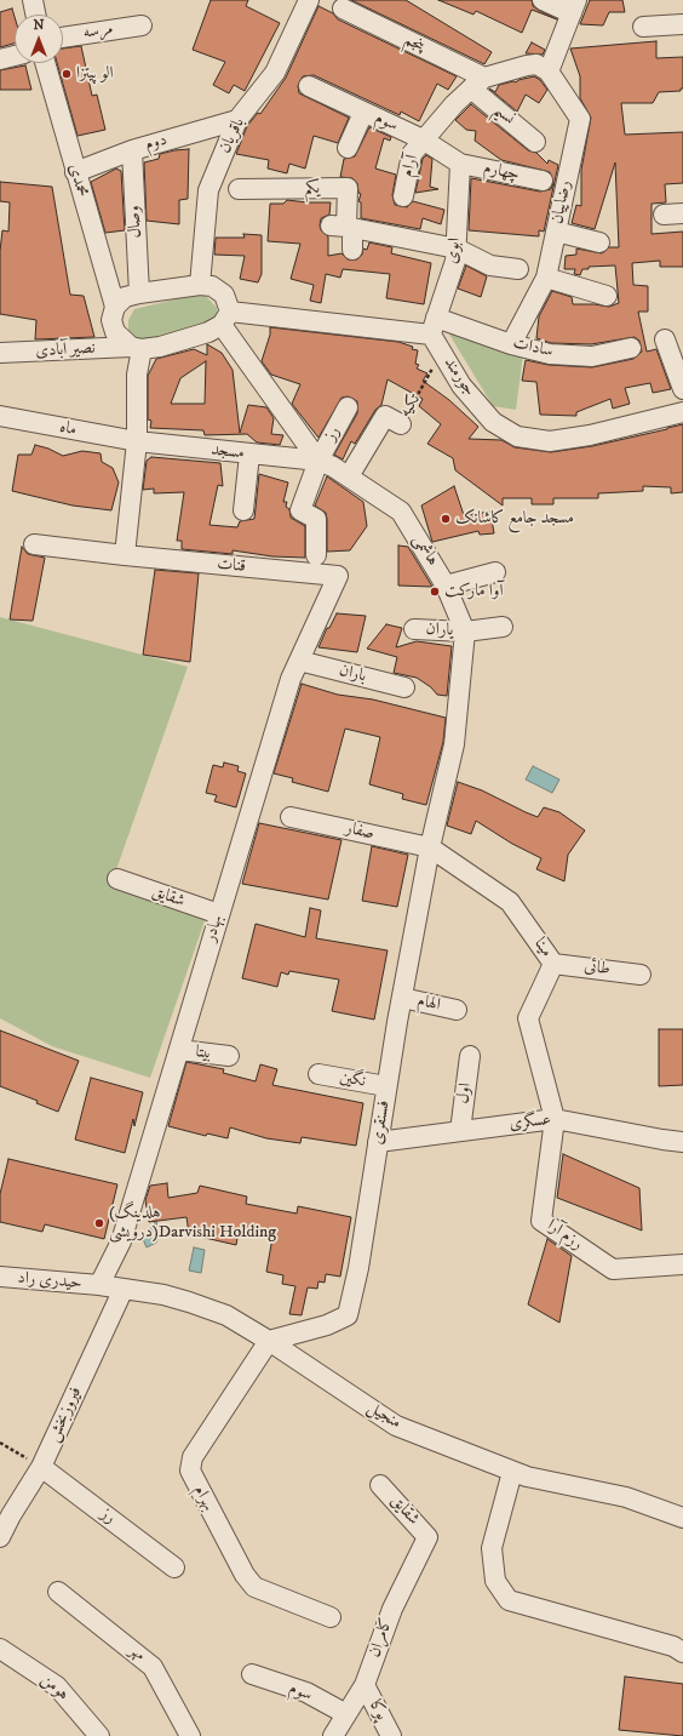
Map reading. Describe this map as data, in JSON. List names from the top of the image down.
{
  "streets": {
    "street": [
      "مرسه",
      "پنجم",
      "نسیم",
      "سوم",
      "باقریان",
      "دوم",
      "آرام",
      "چهارم",
      "محمدی",
      "یکم",
      "رضاییان",
      "وصال",
      "ابوی",
      "سادات",
      "نصیر آبادی",
      "جورمند",
      "تکیه",
      "ماه",
      "رز",
      "مسجد",
      "هاشمی",
      "قنات",
      "یاران",
      "باران",
      "صفار",
      "شقایق",
      "بهادر",
      "مینا",
      "طائی",
      "الهام",
      "بیتا",
      "نگین",
      "اول",
      "فسنقری",
      "عسگری",
      "رزم آرا",
      "حیدری راد",
      "فیروزبخش",
      "منجیل",
      "بهرام",
      "کامران",
      "مهر",
      "هومن",
      "پوکا"
    ]
  },
  "crossings": [
    ["پنجم", "نسیم"],
    ["سوم", "آرام"],
    ["سوم", "چهارم"],
    ["سوم", "ابوی"],
    ["سوم", "کامران"],
    ["باقریان", "دوم"],
    ["باقریان", "هاشمی"],
    ["دوم", "محمدی"],
    ["دوم", "وصال"],
    ["چهارم", "ابوی"],
    ["محمدی", "نصیر آبادی"],
    ["رضاییان", "سادات"],
    ["ابوی", "سادات"],
    ["ابوی", "جورمند"],
    ["سادات", "جورمند"],
    ["نصیر آبادی", "هاشمی"],
    ["تکیه", "هاشمی"],
    ["ماه", "مسجد"],
    ["رز", "مسجد"],
    ["رز", "هاشمی"],
    ["رز", "فیروزبخش"],
    ["مسجد", "هاشمی"],
    ["هاشمی", "یاران"],
    ["هاشمی", "صفار"],
    ["هاشمی", "مینا"],
    ["هاشمی", "فسنقری"],
    ["قنات", "بهادر"],
    ["باران", "بهادر"],
    ["صفار", "مینا"],
    ["صفار", "فسنقری"],
    ["شقایق", "بهادر"],
    ["شقایق", "کامران"],
    ["بهادر", "بیتا"],
    ["بهادر", "حیدری راد"],
    ["بهادر", "منجیل"],
    ["مینا", "طائی"],
    ["مینا", "فسنقری"],
    ["مینا", "عسگری"],
    ["مینا", "رزم آرا"],
    ["الهام", "فسنقری"],
    ["نگین", "فسنقری"],
    ["اول", "عسگری"],
    ["فسنقری", "عسگری"],
    ["فسنقری", "منجیل"],
    ["فسنقری", "بهرام"],
    ["عسگری", "رزم آرا"],
    ["حیدری راد", "منجیل"],
    ["فیروزبخش", "منجیل"],
    ["منجیل", "بهرام"],
    ["کامران", "پوکا"]
  ],
  "places": [
    "الو پیتزا",
    "مسجد جامع کاشانک",
    "آوا مارکت",
    "(هلدینگ درویشی)Darvishi Holding"
  ],
  "north": "top"
}
